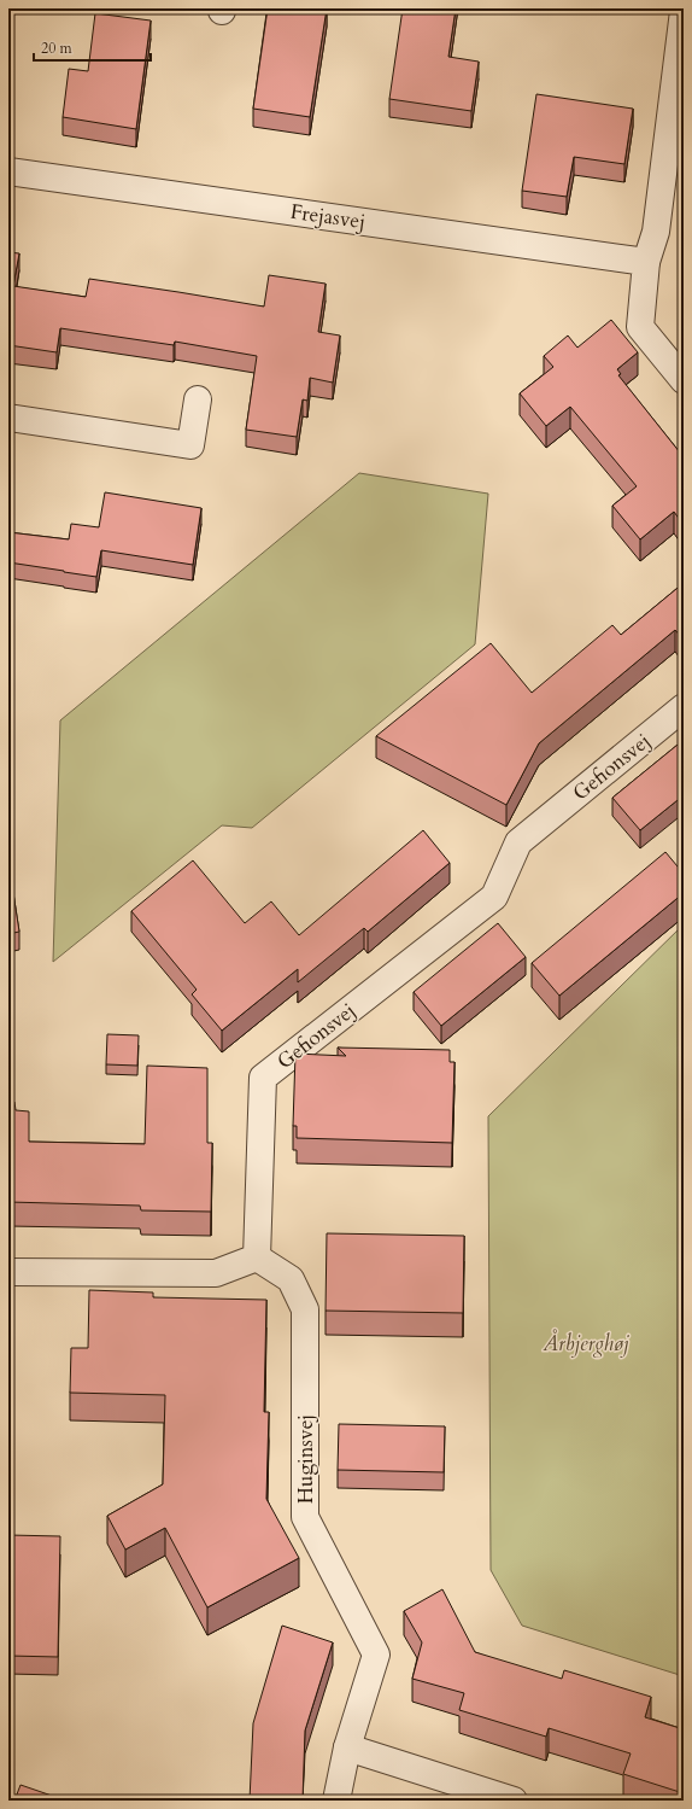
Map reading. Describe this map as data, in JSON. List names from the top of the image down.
{
  "streets": {
    "street": ["Frejasvej", "Gefionsvej", "Huginsvej"]
  },
  "crossings": [
    ["Gefionsvej", "Huginsvej"]
  ],
  "parks": ["Årbjerghøj"],
  "scale_bar": "20 m"
}
